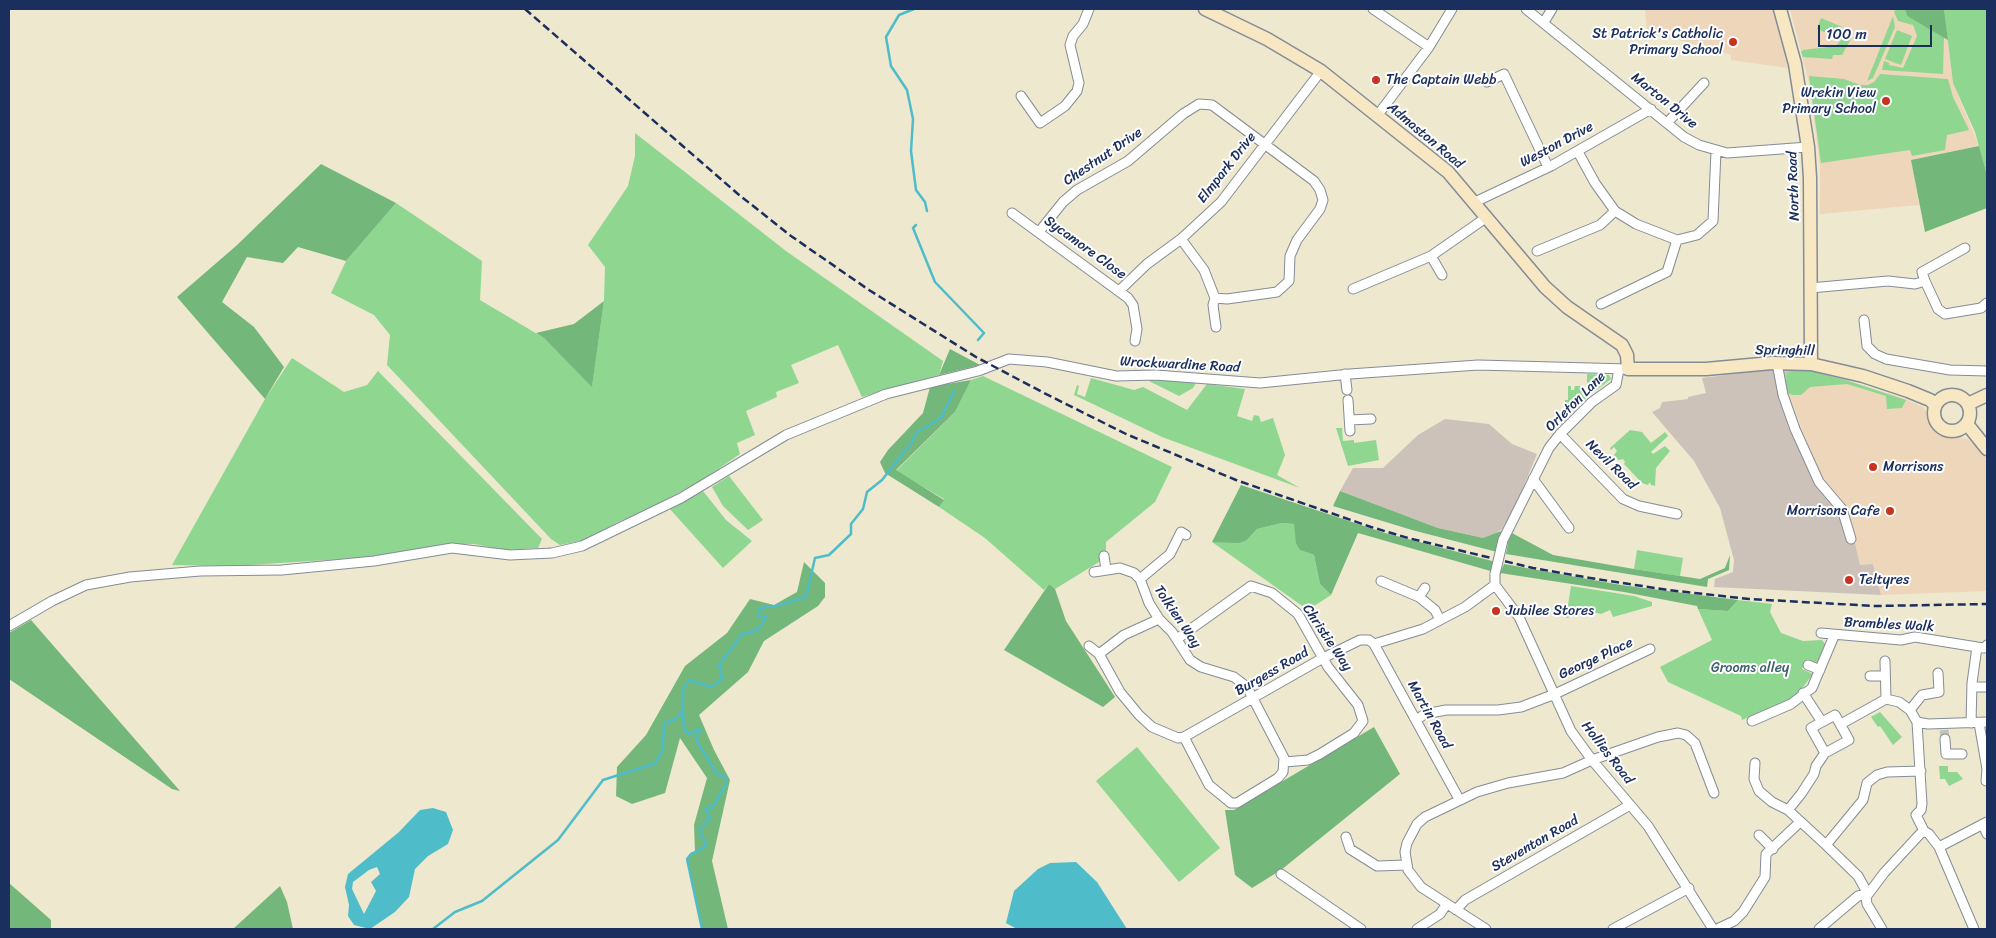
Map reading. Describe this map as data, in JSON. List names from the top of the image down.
{
  "streets": {
    "street": [
      "Marton Drive",
      "Admaston Road",
      "Weston Drive",
      "Chestnut Drive",
      "Elmpark Drive",
      "North Road",
      "Sycamore Close",
      "Springhill",
      "Wrockwardine Road",
      "Orleton Lane",
      "Nevil Road",
      "Tolkien Way",
      "Brambles Walk",
      "Christie Way",
      "George Place",
      "Burgess Road",
      "Martin Road",
      "Hollies Road",
      "Steventon Road"
    ]
  },
  "crossings": [
    ["Marton Drive", "Weston Drive"],
    ["Marton Drive", "North Road"],
    ["Admaston Road", "Weston Drive"],
    ["Admaston Road", "Elmpark Drive"],
    ["Admaston Road", "Springhill"],
    ["Admaston Road", "Wrockwardine Road"],
    ["Admaston Road", "Orleton Lane"],
    ["Chestnut Drive", "Elmpark Drive"],
    ["Chestnut Drive", "Sycamore Close"],
    ["Elmpark Drive", "Sycamore Close"],
    ["North Road", "Springhill"],
    ["Springhill", "Wrockwardine Road"],
    ["Springhill", "Orleton Lane"],
    ["Wrockwardine Road", "Orleton Lane"],
    ["Orleton Lane", "Nevil Road"],
    ["Orleton Lane", "Hollies Road"],
    ["Tolkien Way", "Christie Way"],
    ["Tolkien Way", "Burgess Road"],
    ["Christie Way", "Burgess Road"],
    ["George Place", "Martin Road"],
    ["George Place", "Hollies Road"],
    ["Burgess Road", "Martin Road"],
    ["Hollies Road", "Steventon Road"]
  ],
  "parks": ["Grooms alley"],
  "places": [
    "St Patrick's Catholic Primary School",
    "The Captain Webb",
    "Wrekin View Primary School",
    "Morrisons",
    "Morrisons Cafe",
    "Teltyres",
    "Jubilee Stores"
  ],
  "scale_bar": "100 m"
}
